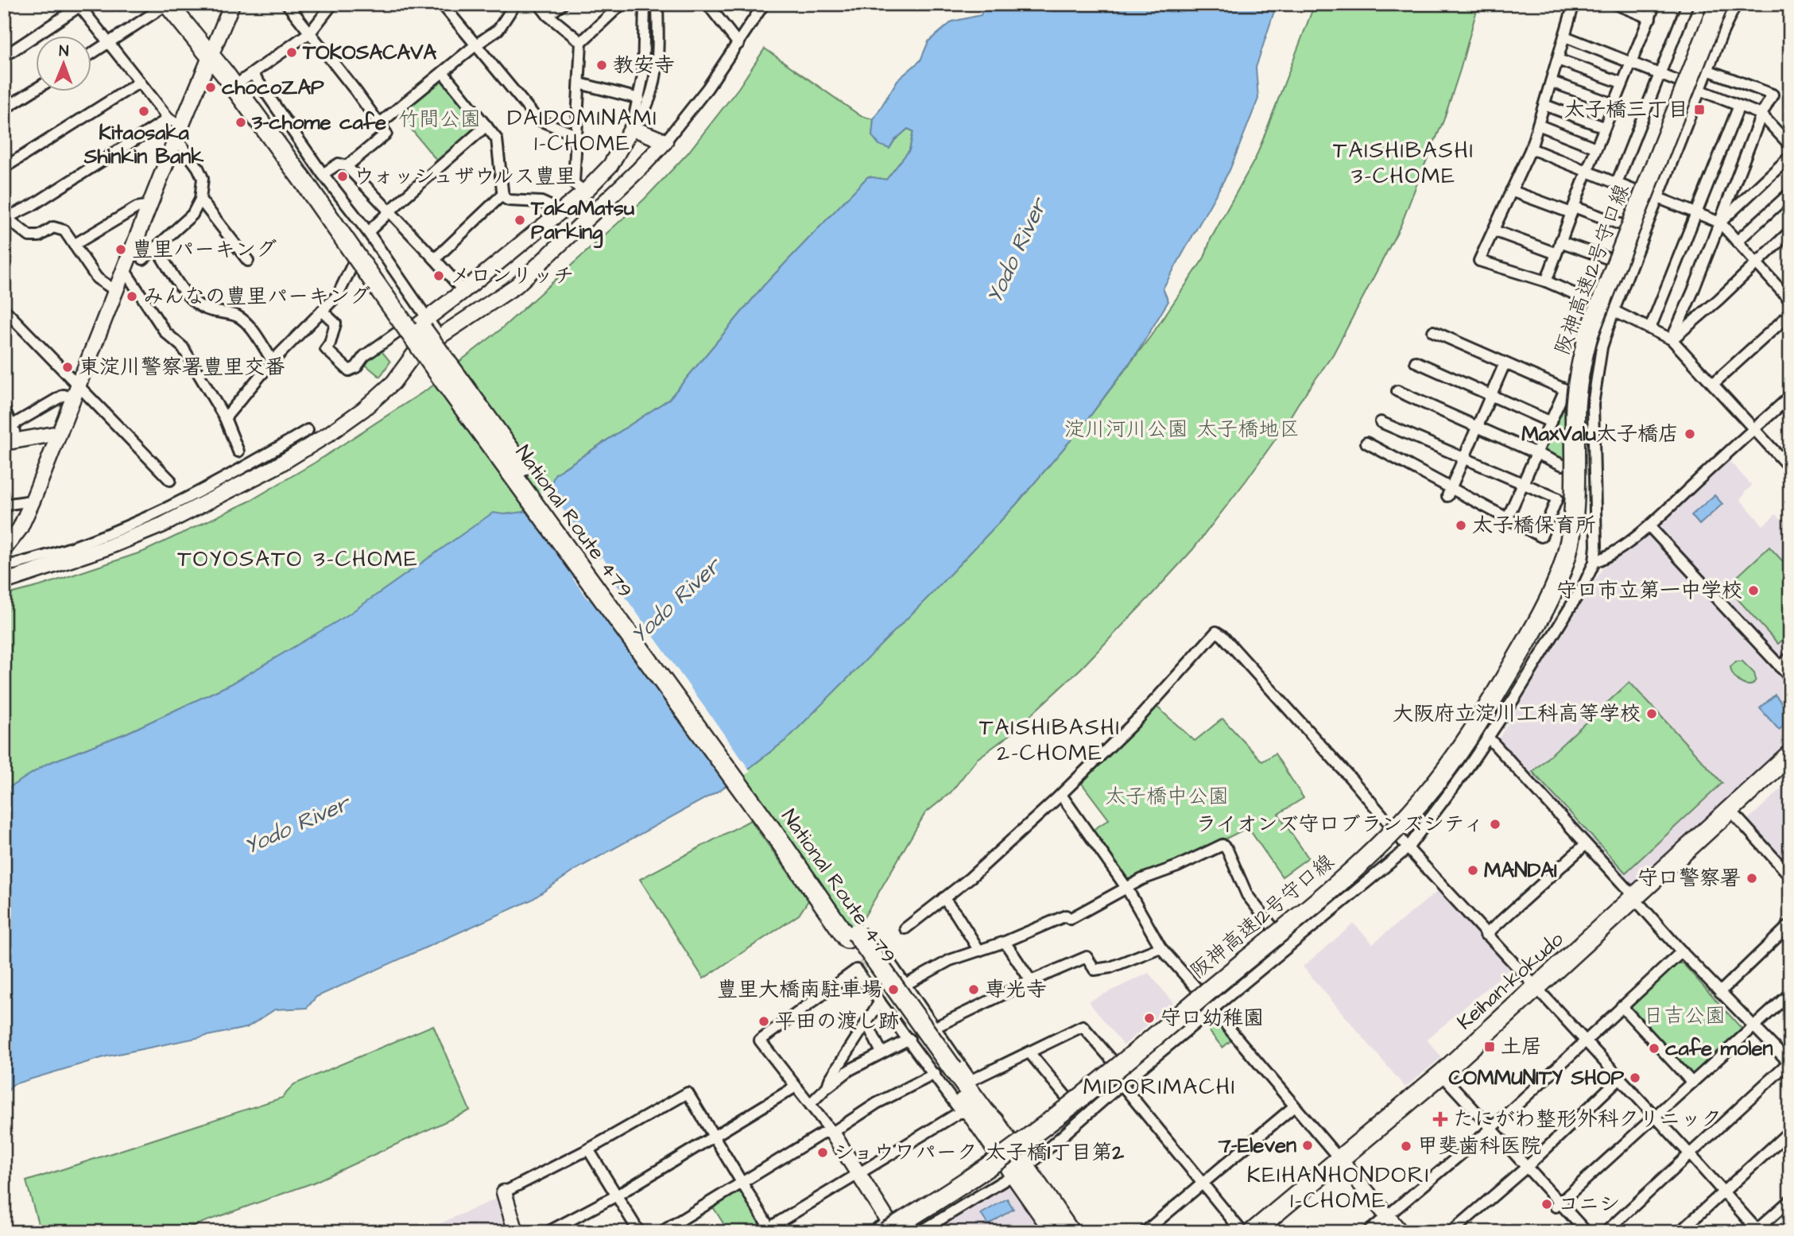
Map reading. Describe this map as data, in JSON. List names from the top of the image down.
{
  "streets": {
    "highway": ["阪神高速12号守口線", "National Route 479", "Keihan-kokudo"]
  },
  "districts": [
    "DAIDOMINAMI 1-CHOME",
    "TAISHIBASHI 3-CHOME",
    "TOYOSATO 3-CHOME",
    "TAISHIBASHI 2-CHOME",
    "MIDORIMACHI",
    "KEIHANHONDORI 1-CHOME"
  ],
  "water": ["Yodo River"],
  "parks": [
    "竹間公園",
    "淀川河川公園 太子橋地区",
    "太子橋中公園",
    "日吉公園"
  ],
  "places": {
    "other": [
      "TOKOSACAVA",
      "教安寺",
      "chocoZAP",
      "Kitaosaka Shinkin Bank",
      "3-chome cafe",
      "ウォッシュザウルス豊里",
      "TakaMatsu Parking",
      "豊里パーキング",
      "メロンリッチ",
      "みんなの豊里パーキング",
      "東淀川警察署豊里交番",
      "MaxValu太子橋店",
      "太子橋保育所",
      "守口市立第一中学校",
      "大阪府立淀川工科高等学校",
      "ライオンズ守口ブランズシティ",
      "MANDAI",
      "守口警察署",
      "豊里大橋南駐車場",
      "専光寺",
      "守口幼稚園",
      "平田の渡し跡",
      "cafe molen",
      "COMMUNITY SHOP",
      "7-Eleven",
      "甲斐歯科医院",
      "ショウワパーク 太子橋1丁目第2",
      "コニシ"
    ],
    "transit": ["太子橋三丁目", "土居"],
    "health": ["たにがわ整形外科クリニック"]
  },
  "north": "top"
}
